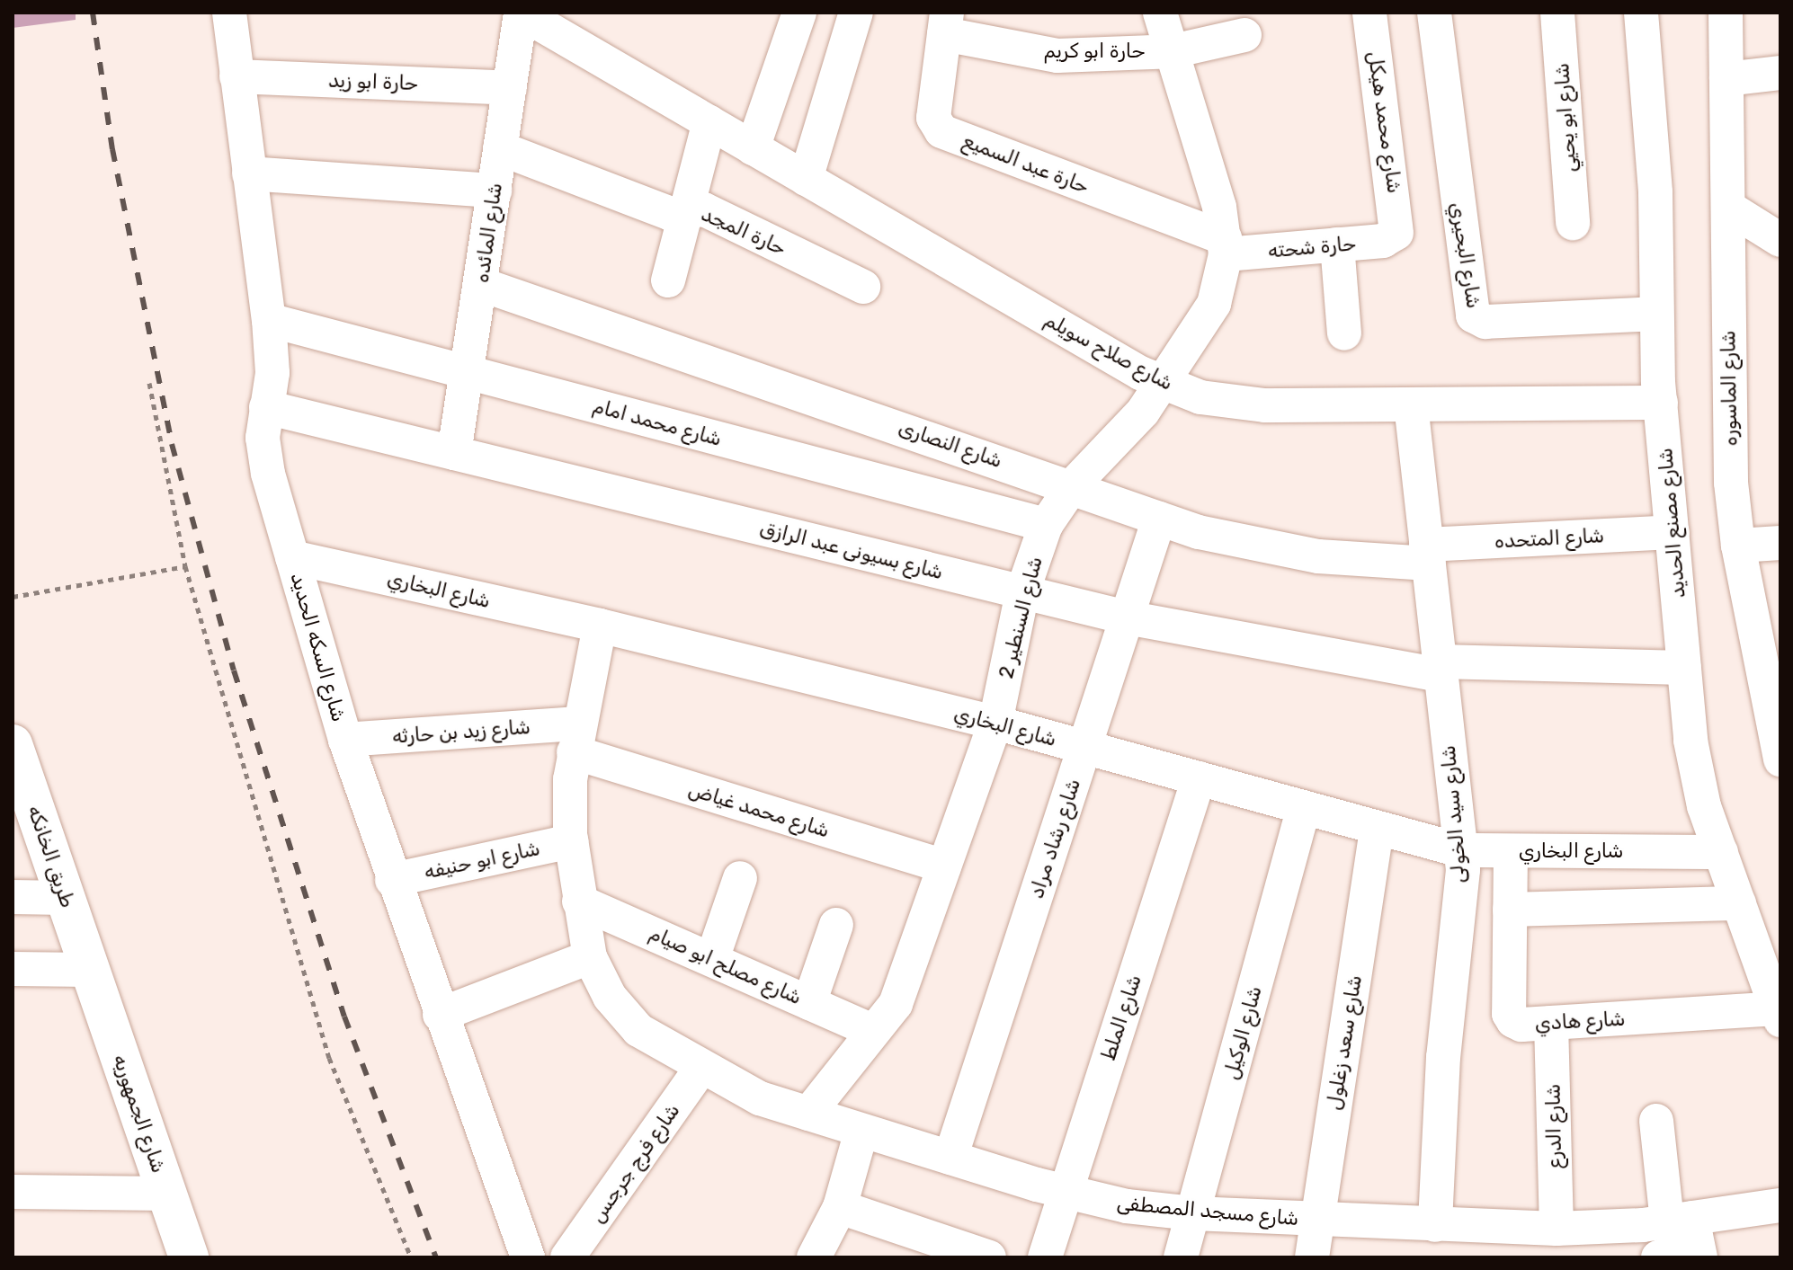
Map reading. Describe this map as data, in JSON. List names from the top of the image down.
{
  "streets": {
    "main road": ["طريق الخانكه", "شارع الجمهوريه"],
    "street": [
      "حارة ابو كريم",
      "حارة ابو زيد",
      "شارع ابو يحيي",
      "شارع محمد هيكل",
      "حارة عبد السميع",
      "حارة المجد",
      "شارع المائده",
      "حارة شحته",
      "شارع البحيري",
      "شارع صلاح سويلم",
      "شارع الماسوره",
      "شارع محمد امام",
      "شارع النصارى",
      "شارع مصنع الحديد",
      "شارع المتحده",
      "شارع بسيونى عبد الرازق",
      "شارع البخاري",
      "شارع السنطير 2",
      "شارع السكه الحديد",
      "شارع زيد بن حارثه",
      "شارع محمد غياض",
      "شارع سيد الخولى",
      "شارع رشاد مراد",
      "شارع ابو حنيفه",
      "شارع مصلح ابو صيام",
      "شارع الملط",
      "شارع هادي",
      "شارع الوكيل",
      "شارع سعد زغلول",
      "شارع الدرع",
      "شارع فرج جرجس",
      "شارع مسجد المصطفى"
    ]
  },
  "crossings": [
    ["حارة ابو كريم", "حارة عبد السميع"],
    ["حارة ابو كريم", "شارع السنطير 2"],
    ["حارة ابو زيد", "شارع المائده"],
    ["حارة ابو زيد", "شارع السكه الحديد"],
    ["شارع محمد هيكل", "حارة شحته"],
    ["حارة عبد السميع", "حارة شحته"],
    ["حارة عبد السميع", "شارع السنطير 2"],
    ["حارة المجد", "شارع المائده"],
    ["شارع المائده", "شارع صلاح سويلم"],
    ["شارع المائده", "شارع محمد امام"],
    ["شارع المائده", "شارع النصارى"],
    ["شارع المائده", "شارع بسيونى عبد الرازق"],
    ["حارة شحته", "شارع السنطير 2"],
    ["شارع البحيري", "شارع مصنع الحديد"],
    ["شارع صلاح سويلم", "شارع مصنع الحديد"],
    ["شارع صلاح سويلم", "شارع السنطير 2"],
    ["شارع صلاح سويلم", "شارع سيد الخولى"],
    ["شارع محمد امام", "شارع السنطير 2"],
    ["شارع محمد امام", "شارع السكه الحديد"],
    ["شارع النصارى", "شارع المتحده"],
    ["شارع النصارى", "شارع السنطير 2"],
    ["شارع النصارى", "شارع سيد الخولى"],
    ["شارع النصارى", "شارع رشاد مراد"],
    ["شارع مصنع الحديد", "شارع المتحده"],
    ["شارع مصنع الحديد", "شارع بسيونى عبد الرازق"],
    ["شارع مصنع الحديد", "شارع البخاري"],
    ["شارع مصنع الحديد", "شارع هادي"],
    ["شارع المتحده", "شارع سيد الخولى"],
    ["شارع بسيونى عبد الرازق", "شارع السنطير 2"],
    ["شارع بسيونى عبد الرازق", "شارع السكه الحديد"],
    ["شارع بسيونى عبد الرازق", "شارع سيد الخولى"],
    ["شارع بسيونى عبد الرازق", "شارع رشاد مراد"],
    ["شارع البخاري", "شارع السنطير 2"],
    ["شارع البخاري", "شارع السكه الحديد"],
    ["شارع البخاري", "شارع سيد الخولى"],
    ["شارع البخاري", "شارع رشاد مراد"],
    ["شارع البخاري", "شارع الملط"],
    ["شارع البخاري", "شارع هادي"],
    ["شارع البخاري", "شارع الوكيل"],
    ["شارع البخاري", "شارع سعد زغلول"],
    ["شارع البخاري", "شارع مسجد المصطفى"],
    ["شارع السنطير 2", "شارع محمد غياض"],
    ["شارع السنطير 2", "شارع مصلح ابو صيام"],
    ["شارع السنطير 2", "شارع مسجد المصطفى"],
    ["شارع السكه الحديد", "شارع زيد بن حارثه"],
    ["شارع السكه الحديد", "شارع ابو حنيفه"],
    ["شارع زيد بن حارثه", "شارع محمد غياض"],
    ["شارع زيد بن حارثه", "شارع مسجد المصطفى"],
    ["شارع محمد غياض", "شارع مسجد المصطفى"],
    ["شارع سيد الخولى", "شارع مسجد المصطفى"],
    ["شارع رشاد مراد", "شارع مسجد المصطفى"],
    ["طريق الخانكه", "شارع الجمهوريه"],
    ["شارع ابو حنيفه", "شارع مسجد المصطفى"],
    ["شارع مصلح ابو صيام", "شارع مسجد المصطفى"],
    ["شارع الملط", "شارع مسجد المصطفى"],
    ["شارع هادي", "شارع الدرع"],
    ["شارع الوكيل", "شارع مسجد المصطفى"],
    ["شارع سعد زغلول", "شارع مسجد المصطفى"],
    ["شارع الدرع", "شارع مسجد المصطفى"],
    ["شارع فرج جرجس", "شارع مسجد المصطفى"]
  ]
}
